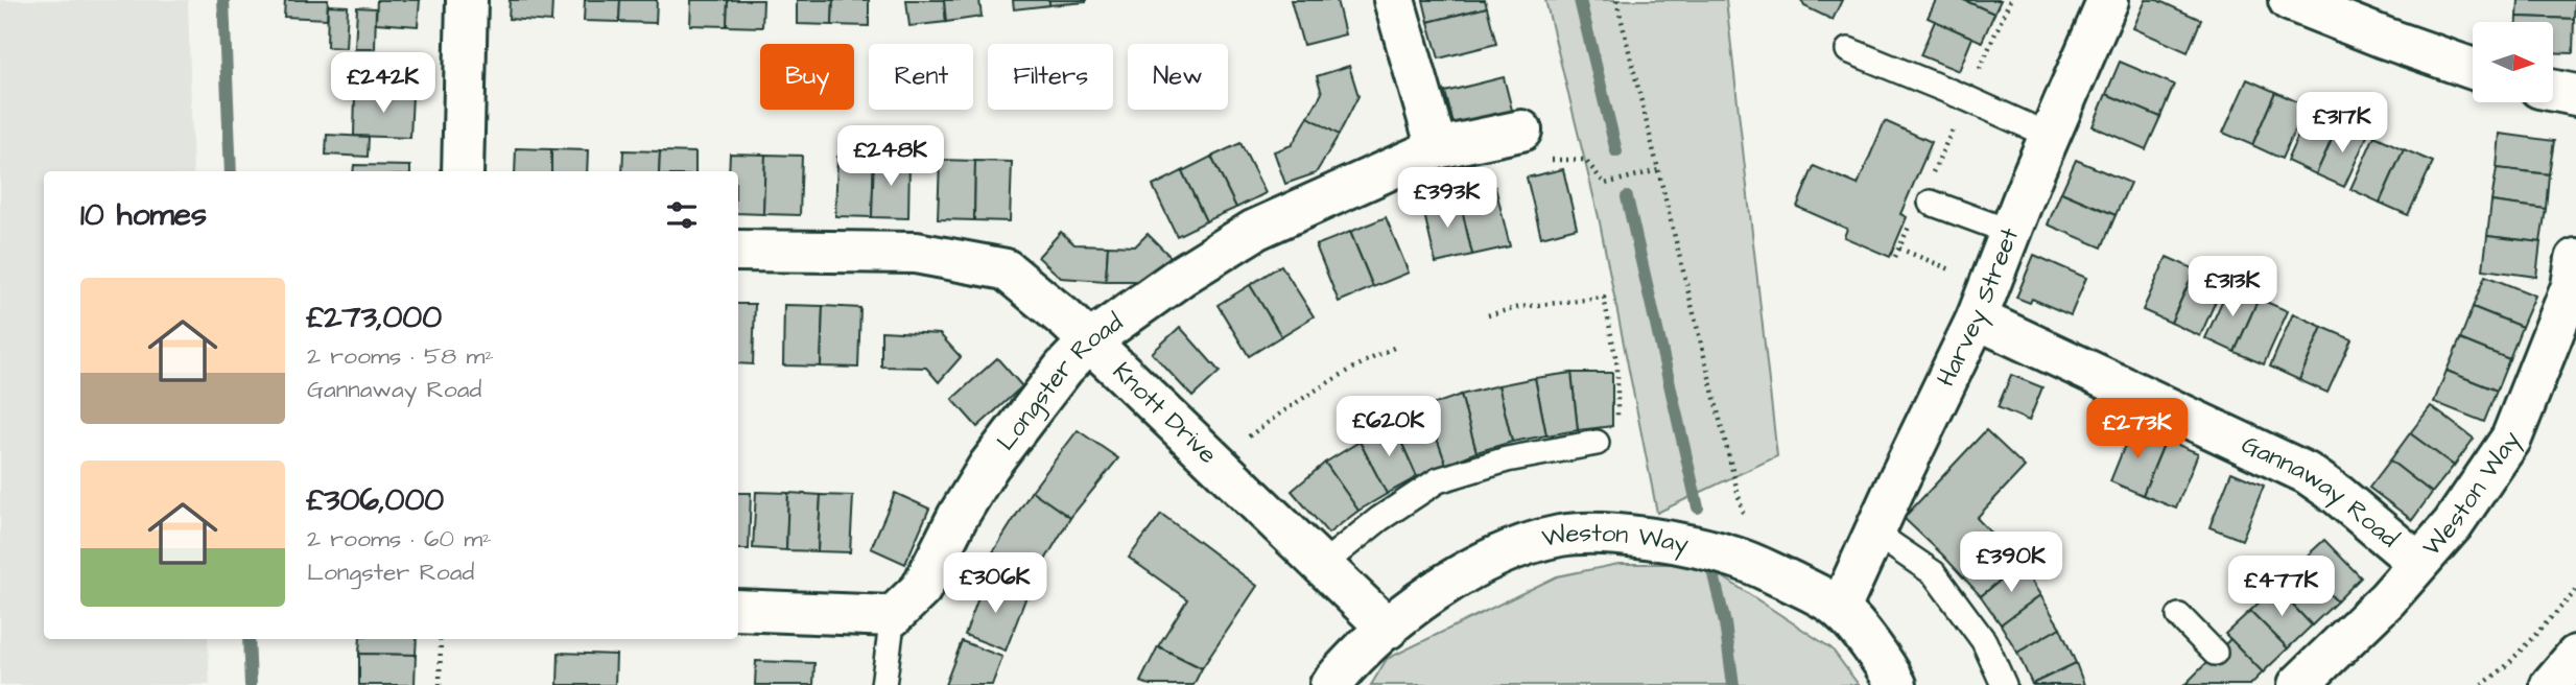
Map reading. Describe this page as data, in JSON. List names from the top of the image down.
{
  "streets": {
    "street": [
      "Harvey Street",
      "Longster Road",
      "Knott Drive",
      "Weston Way",
      "Gannaway Road"
    ]
  },
  "crossings": [
    ["Harvey Street", "Weston Way"],
    ["Harvey Street", "Gannaway Road"],
    ["Longster Road", "Knott Drive"],
    ["Knott Drive", "Weston Way"],
    ["Weston Way", "Gannaway Road"]
  ],
  "north": "right",
  "page": {
    "chip": [
      "Buy",
      "Rent",
      "Filters",
      "New"
    ],
    "price": [
      "£242K",
      "£317K",
      "£248K",
      "£393K",
      "£313K",
      "£620K",
      "£273K",
      "£390K",
      "£306K",
      "£477K"
    ],
    "heading": "10 homes",
    "list": [
      {
        "name": "£273,000",
        "note": "2 rooms · 58 m² · Gannaway Road"
      },
      {
        "name": "£306,000",
        "note": "2 rooms · 60 m² · Longster Road"
      }
    ]
  }
}
